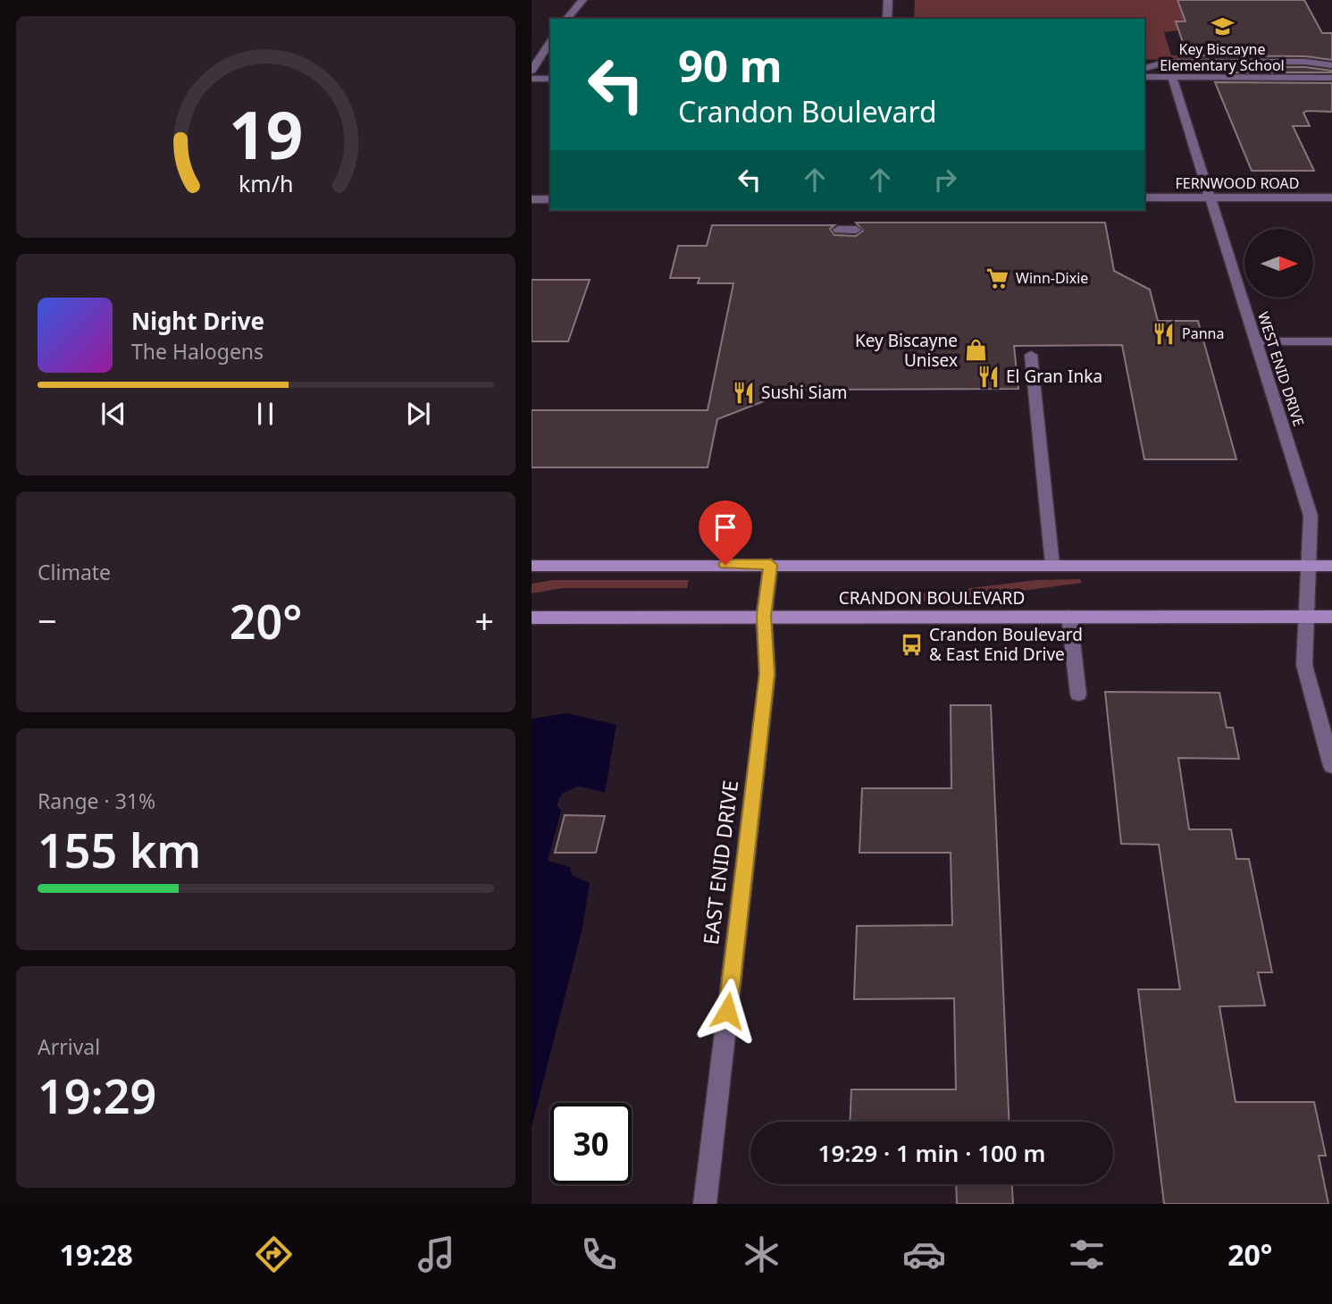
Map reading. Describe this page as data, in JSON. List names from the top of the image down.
{
  "streets": {
    "main road": ["CRANDON BOULEVARD"],
    "street": ["FERNWOOD ROAD", "WEST ENID DRIVE", "EAST ENID DRIVE"]
  },
  "crossings": [
    ["FERNWOOD ROAD", "WEST ENID DRIVE"],
    ["WEST ENID DRIVE", "CRANDON BOULEVARD"],
    ["CRANDON BOULEVARD", "EAST ENID DRIVE"]
  ],
  "places": {
    "school or university": ["Key Biscayne Elementary School"],
    "supermarket": ["Winn-Dixie"],
    "restaurant": ["Panna", "El Gran Inka", "Sushi Siam"],
    "shop": ["Key Biscayne Unisex"],
    "bus stop": ["Crandon Boulevard & East Enid Drive"]
  },
  "north": "right",
  "page": {
    "turn": ["90 m", "Crandon Boulevard"],
    "song": ["Night Drive", "The Halogens"],
    "tile": [
      "Climate",
      ["Range · 31%", "155 km"],
      ["Arrival", "19:29"]
    ],
    "heat": ["−", "20°", "+"],
    "limit": "30",
    "trip": "19:29 · 1 min · 100 m",
    "tabs": ["19:28", "20°"],
    "gauge": ["19", "km/h"]
  }
}
